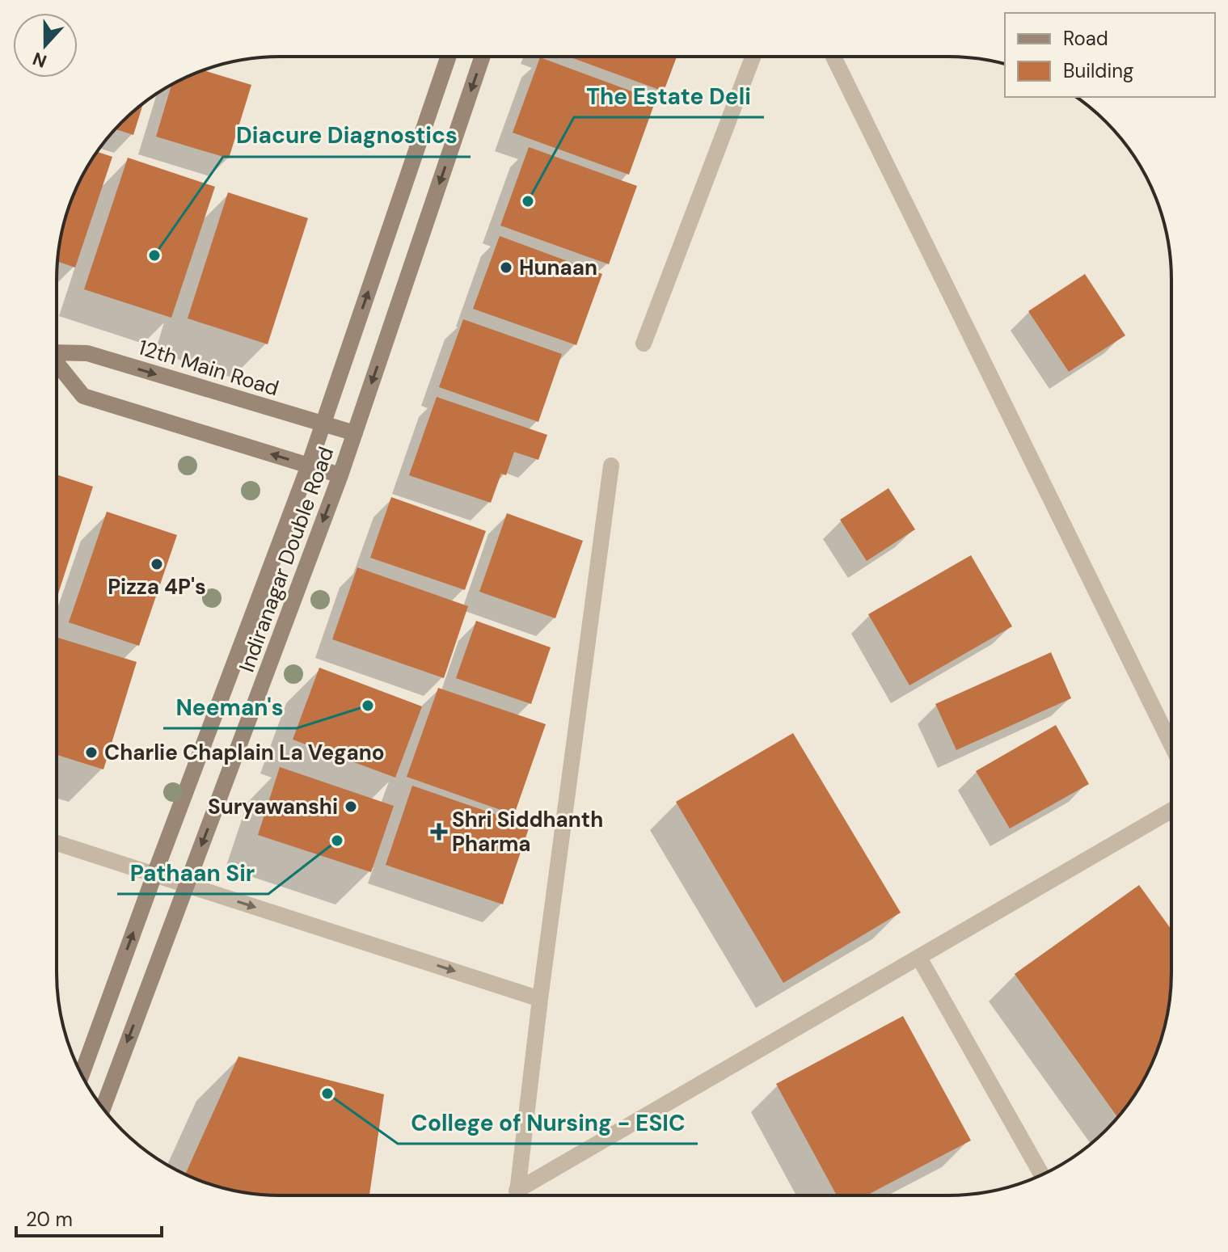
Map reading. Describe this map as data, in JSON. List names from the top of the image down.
{
  "streets": {
    "street": ["12th Main Road", "Indiranagar Double Road"]
  },
  "crossings": [
    ["12th Main Road", "Indiranagar Double Road"]
  ],
  "places": {
    "other": [
      "The Estate Deli",
      "Diacure Diagnostics",
      "Hunaan",
      "Pizza 4P's",
      "Neeman's",
      "Charlie Chaplain La Vegano",
      "Suryawanshi",
      "Pathaan Sir",
      "College of Nursing - ESIC"
    ],
    "health": ["Shri Siddhanth Pharma"]
  },
  "legend": ["Road", "Building"],
  "scale_bar": "20 m",
  "north": "bottom"
}
